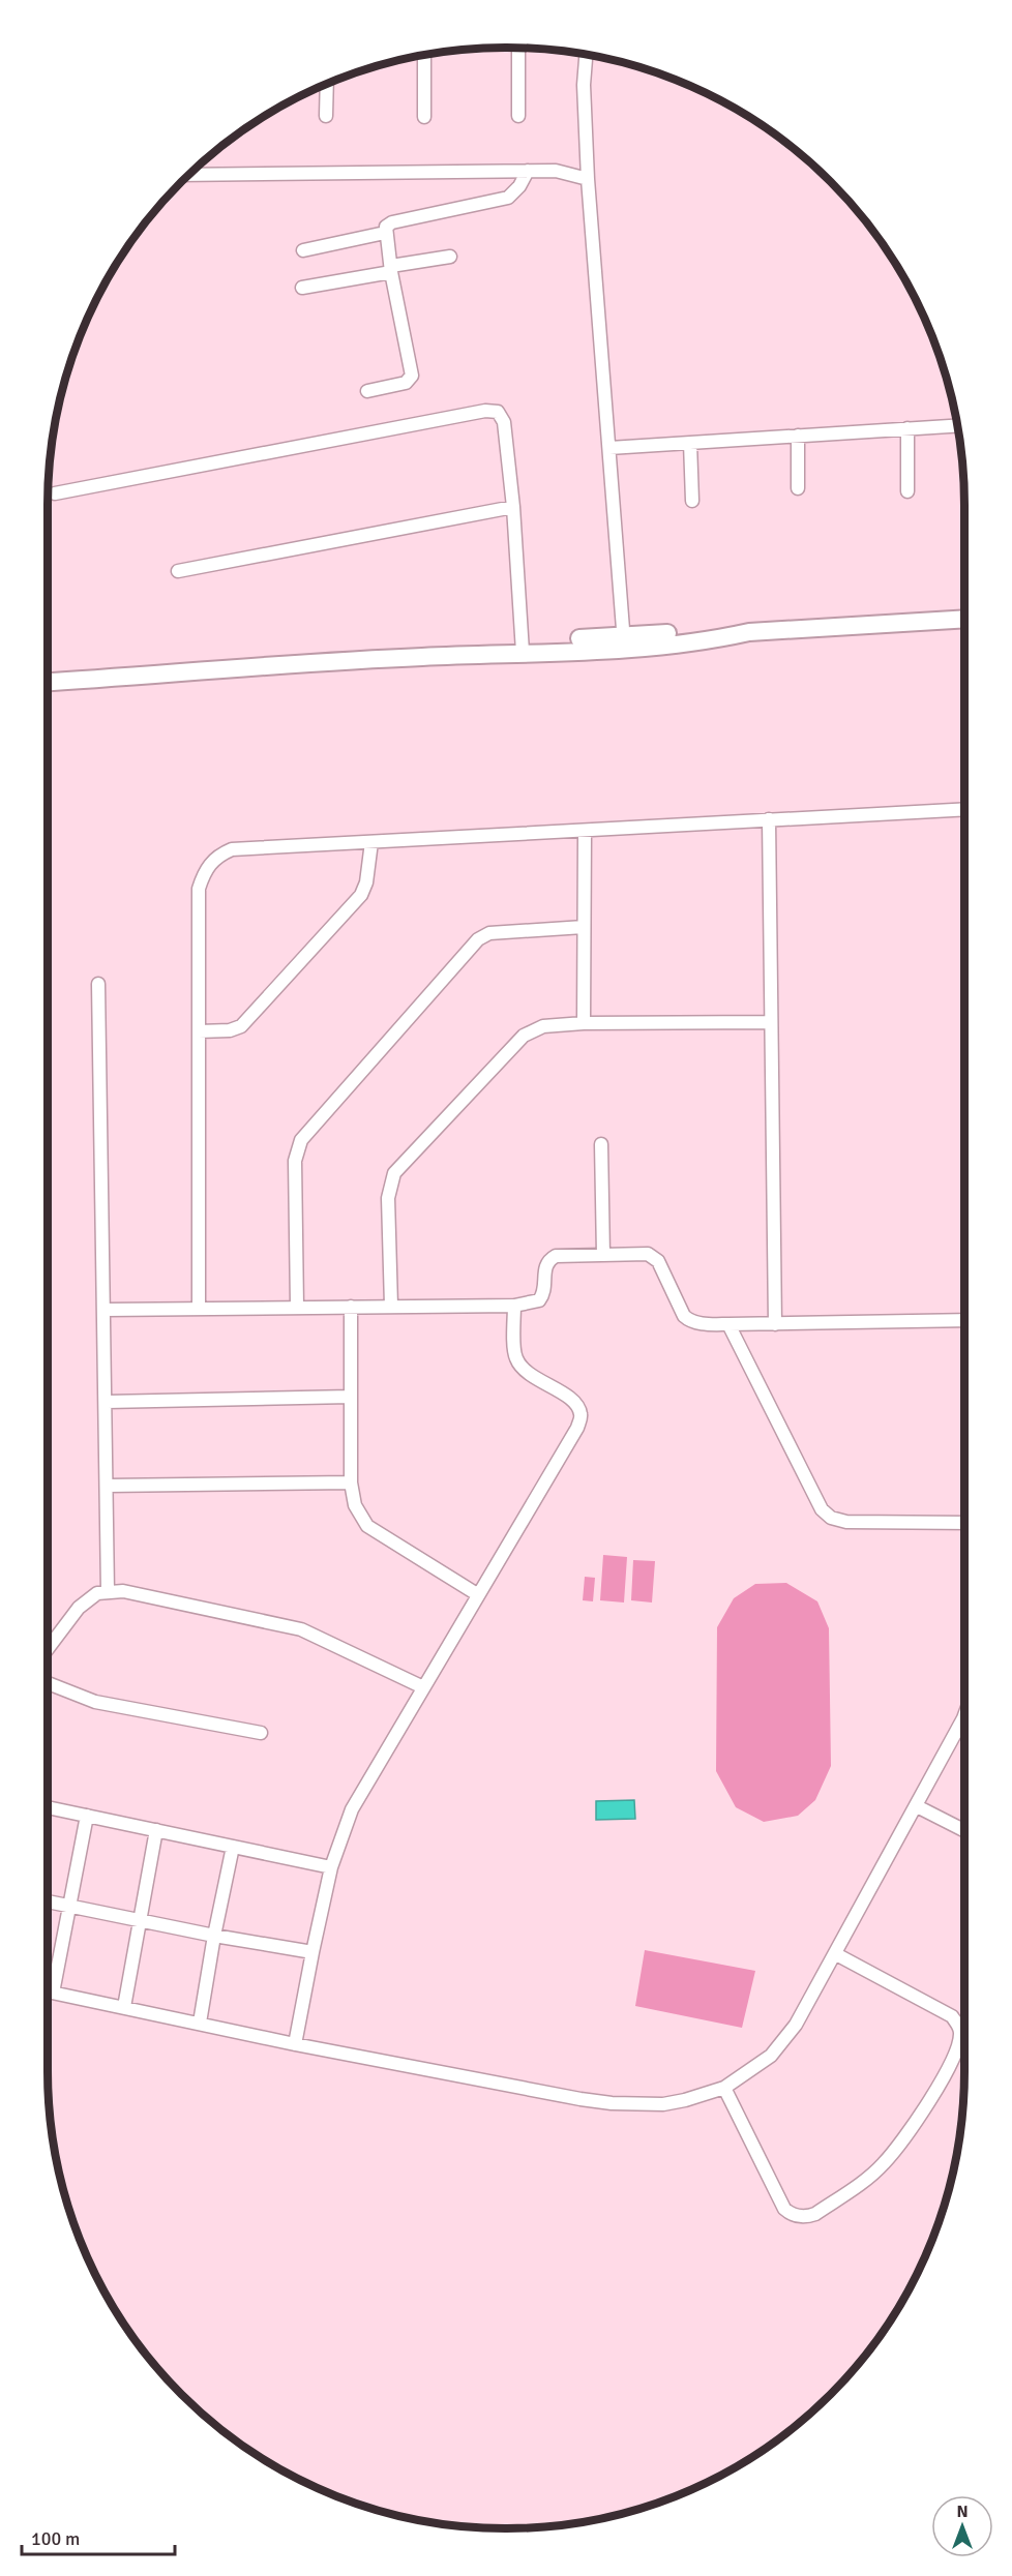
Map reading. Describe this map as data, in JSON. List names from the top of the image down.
{
  "scale_bar": "100 m",
  "north": "top"
}
